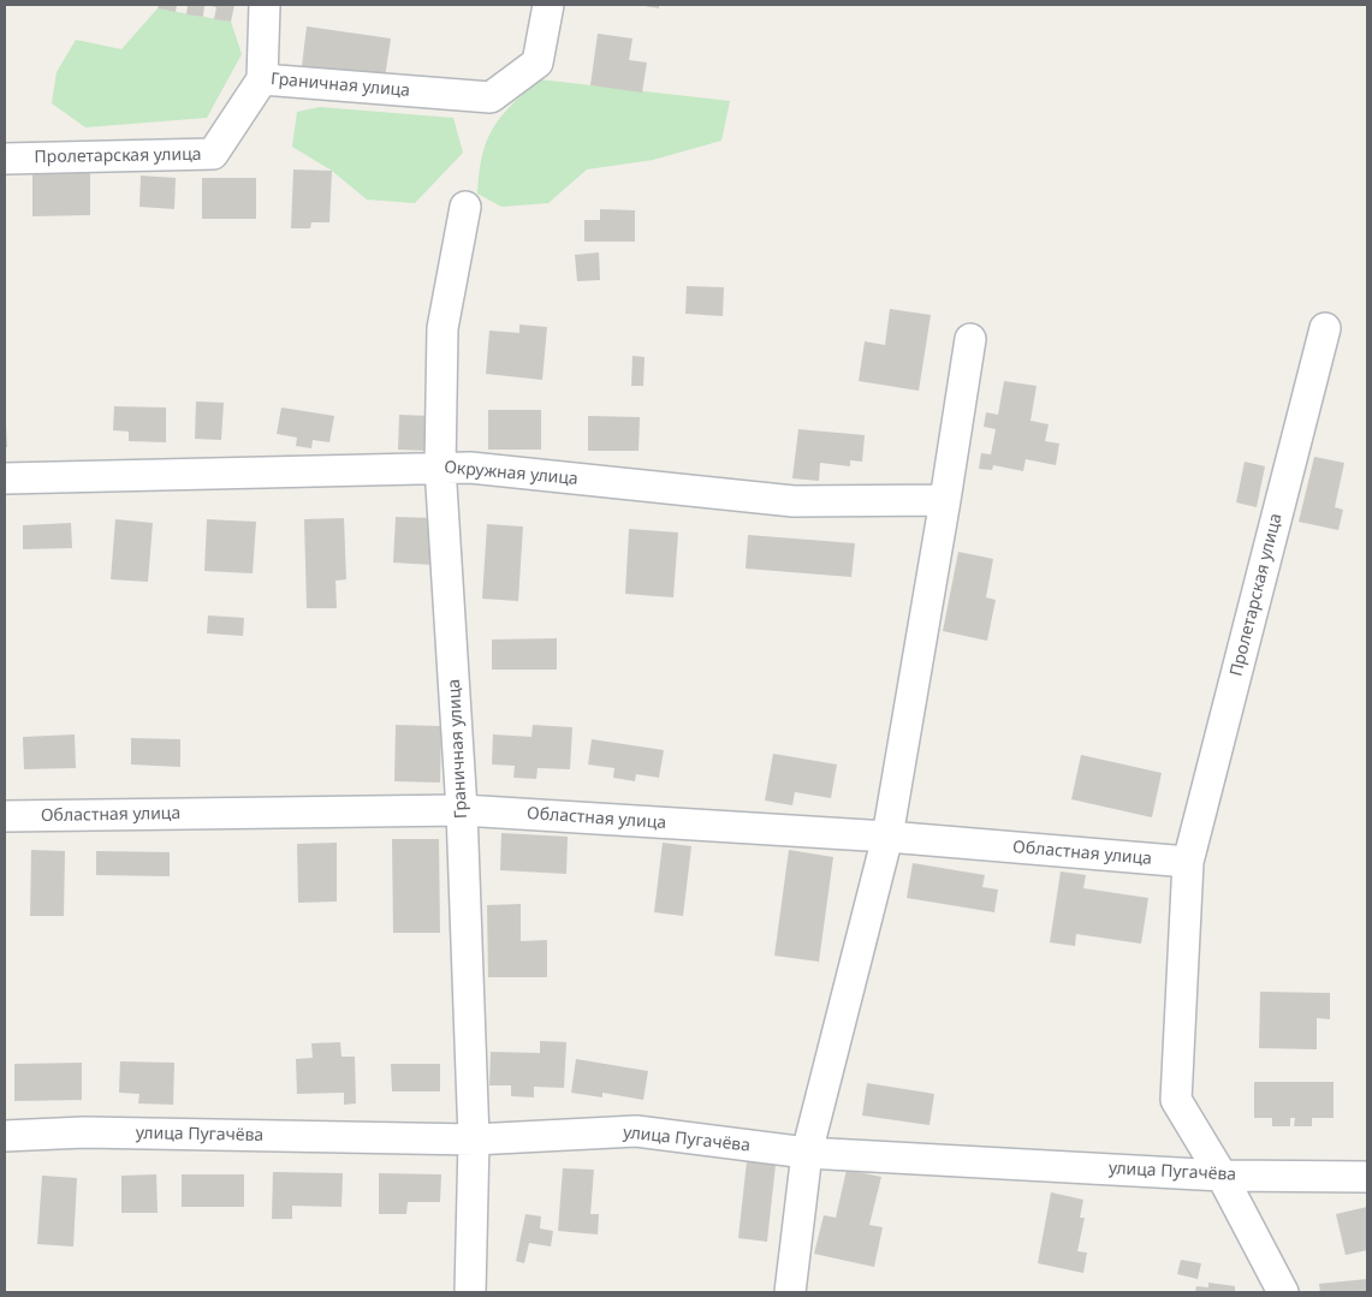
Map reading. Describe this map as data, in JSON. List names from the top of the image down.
{
  "streets": {
    "street": [
      "Граничная улица",
      "Пролетарская улица",
      "Окружная улица",
      "Областная улица",
      "улица Пугачёва"
    ]
  },
  "crossings": [
    ["Граничная улица", "Пролетарская улица"],
    ["Граничная улица", "Окружная улица"],
    ["Граничная улица", "Областная улица"],
    ["Граничная улица", "улица Пугачёва"],
    ["Пролетарская улица", "Областная улица"],
    ["Пролетарская улица", "улица Пугачёва"]
  ]
}
